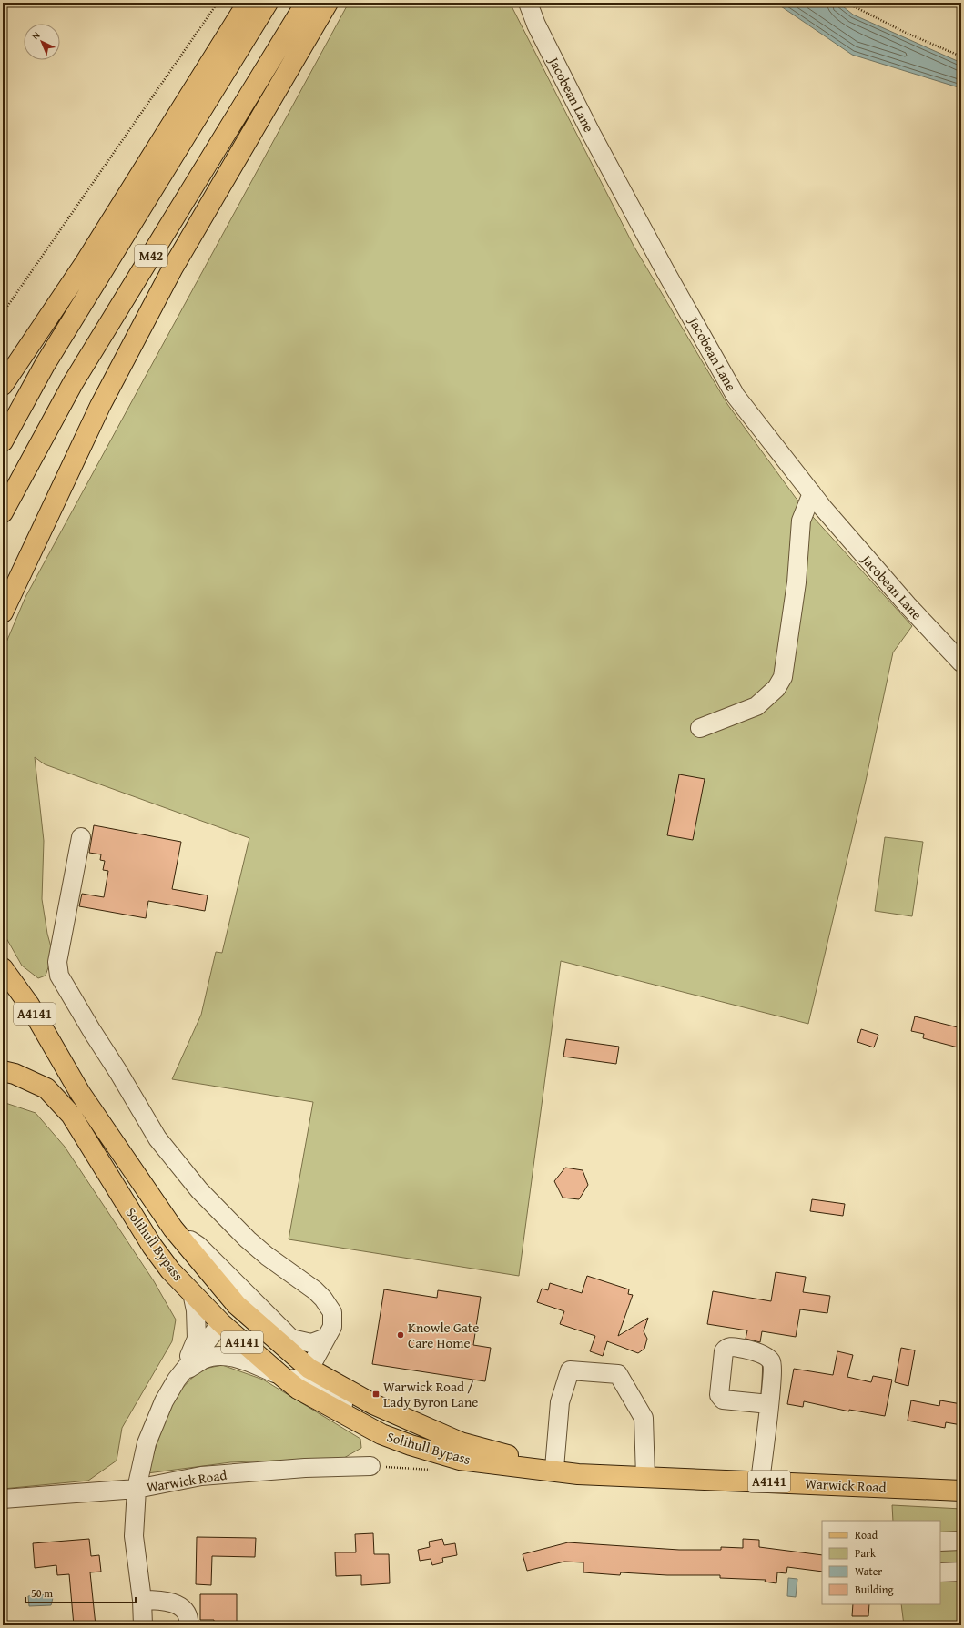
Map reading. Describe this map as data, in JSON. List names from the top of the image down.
{
  "streets": {
    "main road": [
      "M42",
      "A4141",
      "Solihull Bypass",
      "Warwick Road"
    ],
    "street": ["Jacobean Lane"]
  },
  "crossings": [
    ["A4141", "Solihull Bypass"],
    ["Solihull Bypass", "Warwick Road"]
  ],
  "places": {
    "other": ["Knowle Gate Care Home"],
    "transit": ["Warwick Road / Lady Byron Lane"]
  },
  "legend": [
    "Road",
    "Park",
    "Water",
    "Building"
  ],
  "scale_bar": "50 m",
  "north": "top left"
}
